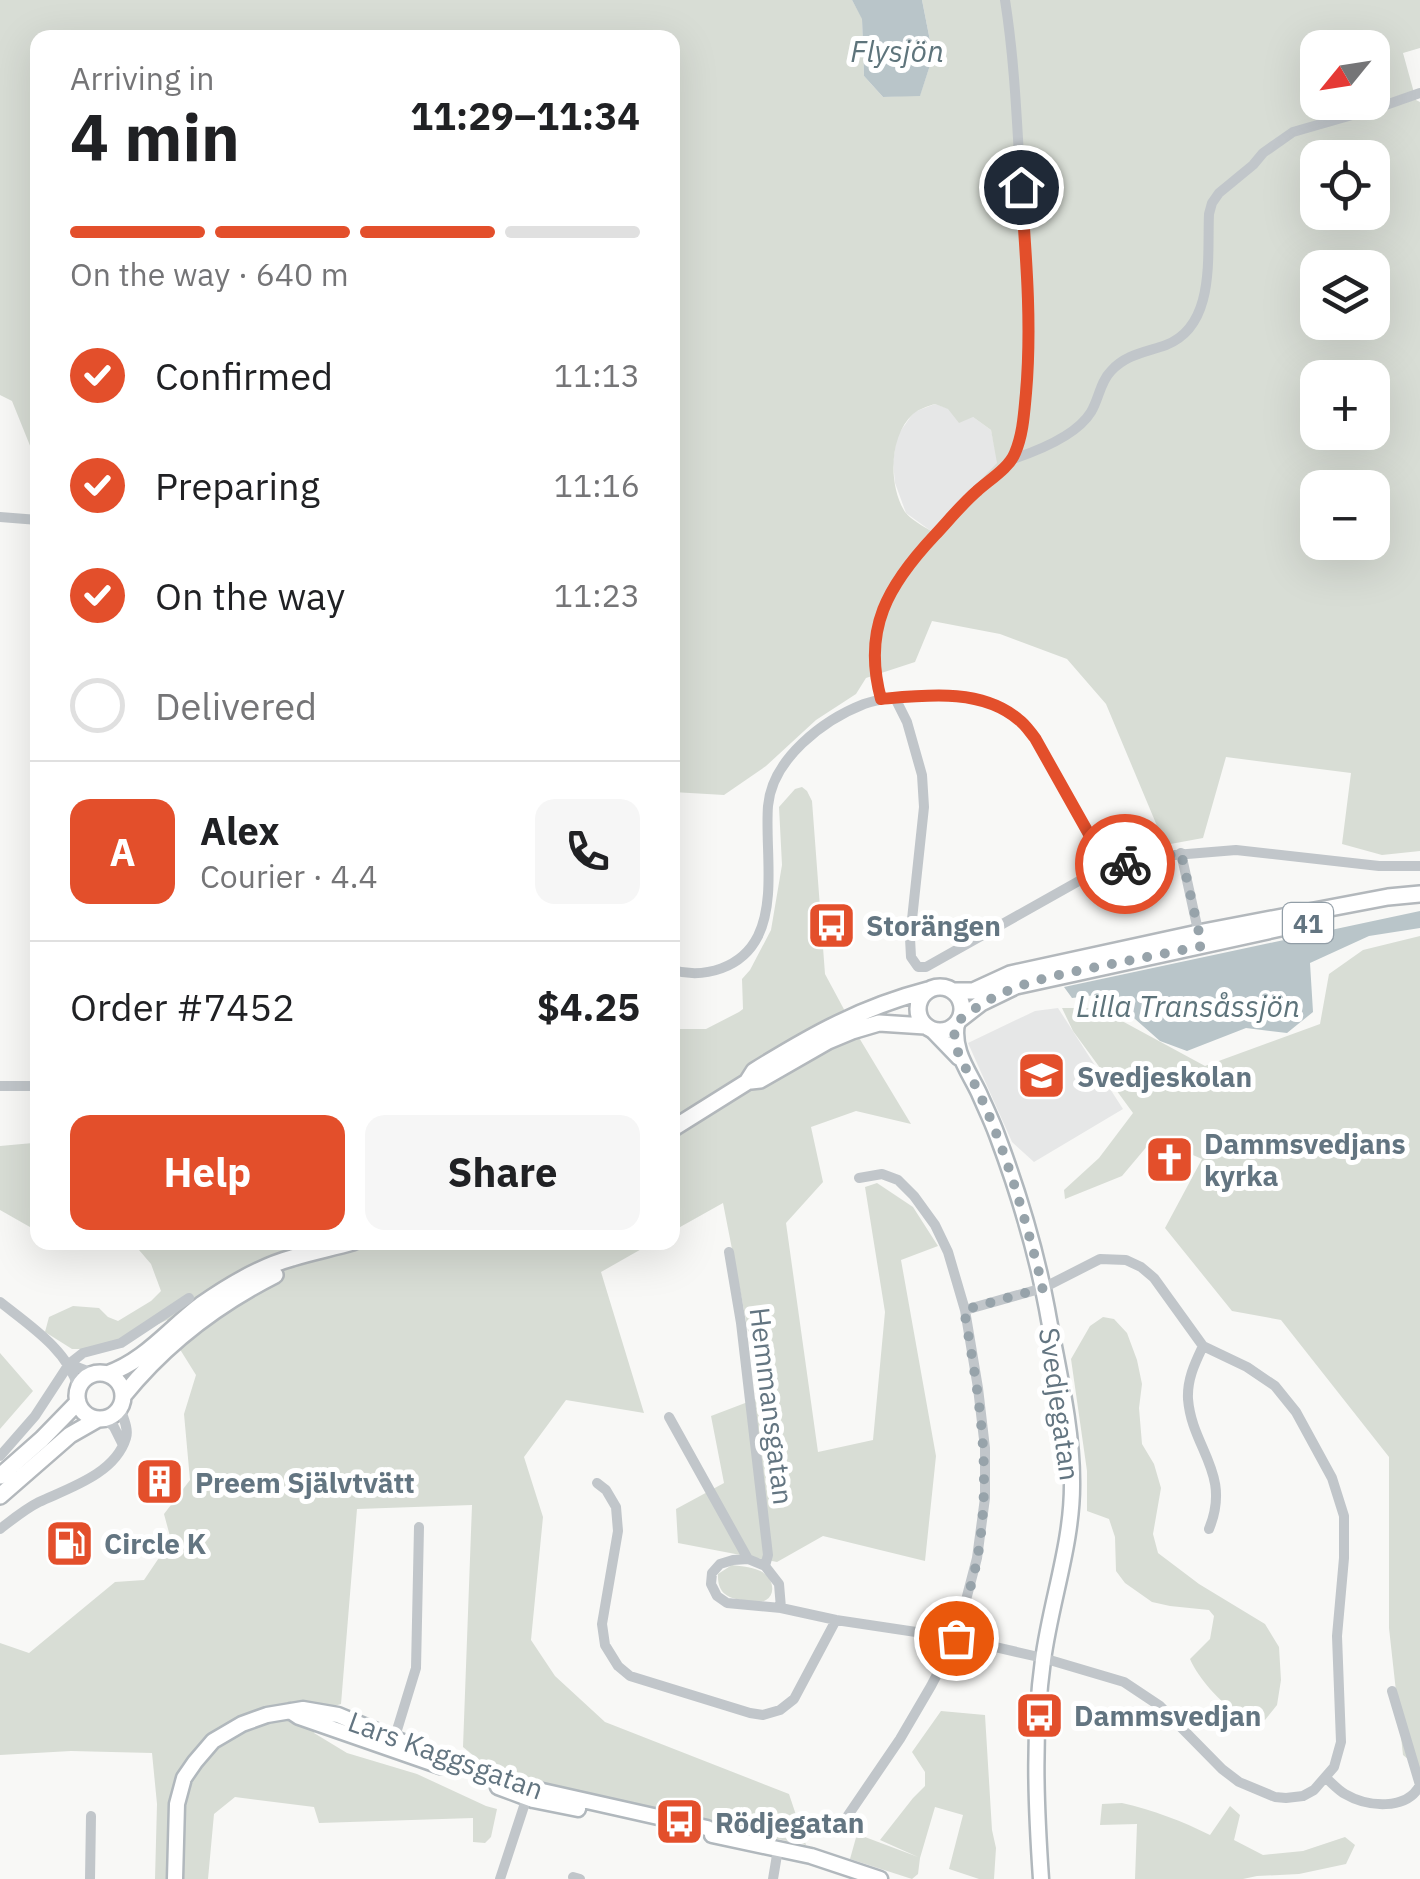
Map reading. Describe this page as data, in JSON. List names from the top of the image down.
{
  "streets": {
    "main road": ["41"],
    "street": ["Svedjegatan", "Hemmansgatan", "Lars Kaggsgatan"]
  },
  "crossings": [
    ["41", "Svedjegatan"]
  ],
  "water": ["Flysjön", "Lilla Transåssjön"],
  "places": {
    "bus stop": ["Storängen", "Dammsvedjan", "Rödjegatan"],
    "school or university": ["Svedjeskolan"],
    "church": ["Dammsvedjans kyrka"],
    "building": ["Preem Självtvätt"],
    "fuel station": ["Circle K"]
  },
  "north": "bottom left",
  "page": {
    "map_buttons": ["+", "−"],
    "heading": ["4 min", "Arriving in", "11:29–11:34"],
    "panel": [
      "Alex",
      "Courier · 4.4",
      "Order #7452",
      "$4.25"
    ],
    "bar": "On the way · 640 m",
    "list": [
      ["Confirmed", "11:13"],
      ["Preparing", "11:16"],
      ["On the way", "11:23"],
      "Delivered"
    ],
    "round": "A",
    "buttons": ["Help", "Share"]
  }
}
